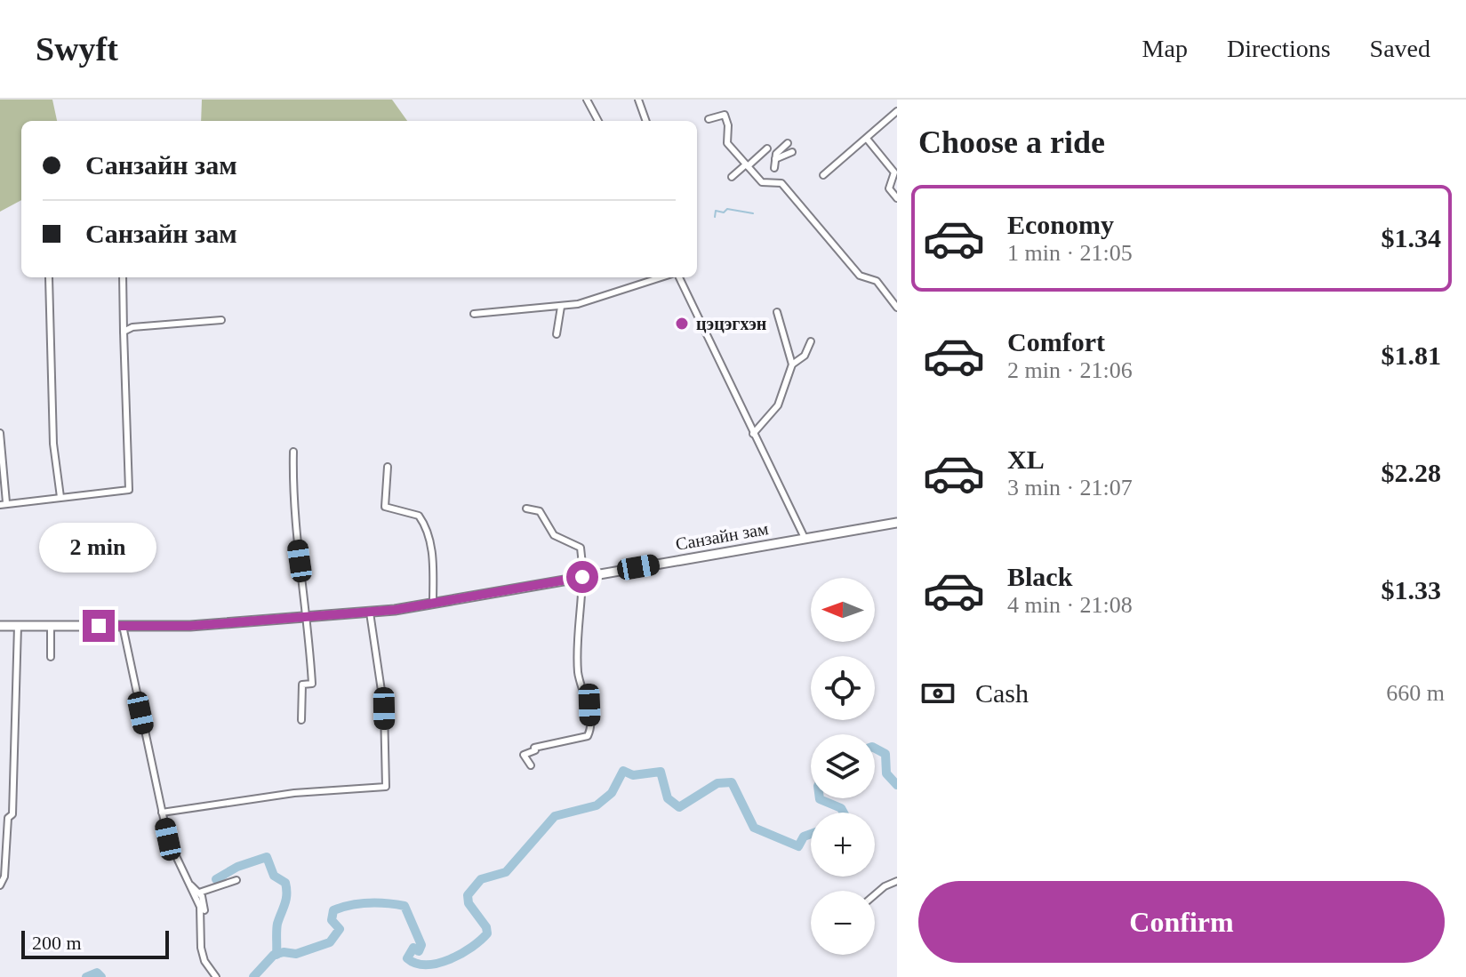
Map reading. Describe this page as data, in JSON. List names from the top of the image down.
{
  "streets": {
    "main road": ["Санзайн зам"]
  },
  "places": ["цэцэгхэн"],
  "scale_bar": "200 m",
  "north": "left",
  "page": {
    "header": "Swyft",
    "nav": ["Map", "Directions", "Saved"],
    "heading": "Choose a ride",
    "banner": ["Санзайн зам", "Санзайн зам"],
    "list": [
      {
        "name": "Economy",
        "note": "1 min · 21:05",
        "value": "$1.34"
      },
      {
        "name": "Comfort",
        "note": "2 min · 21:06",
        "value": "$1.81"
      },
      {
        "name": "XL",
        "note": "3 min · 21:07",
        "value": "$2.28"
      },
      {
        "name": "Black",
        "note": "4 min · 21:08",
        "value": "$1.33"
      }
    ],
    "bubble": "2 min",
    "map_buttons": ["+", "−"],
    "pay": ["Cash", "660 m"],
    "buttons": "Confirm",
    "scale": "200 m"
  }
}
